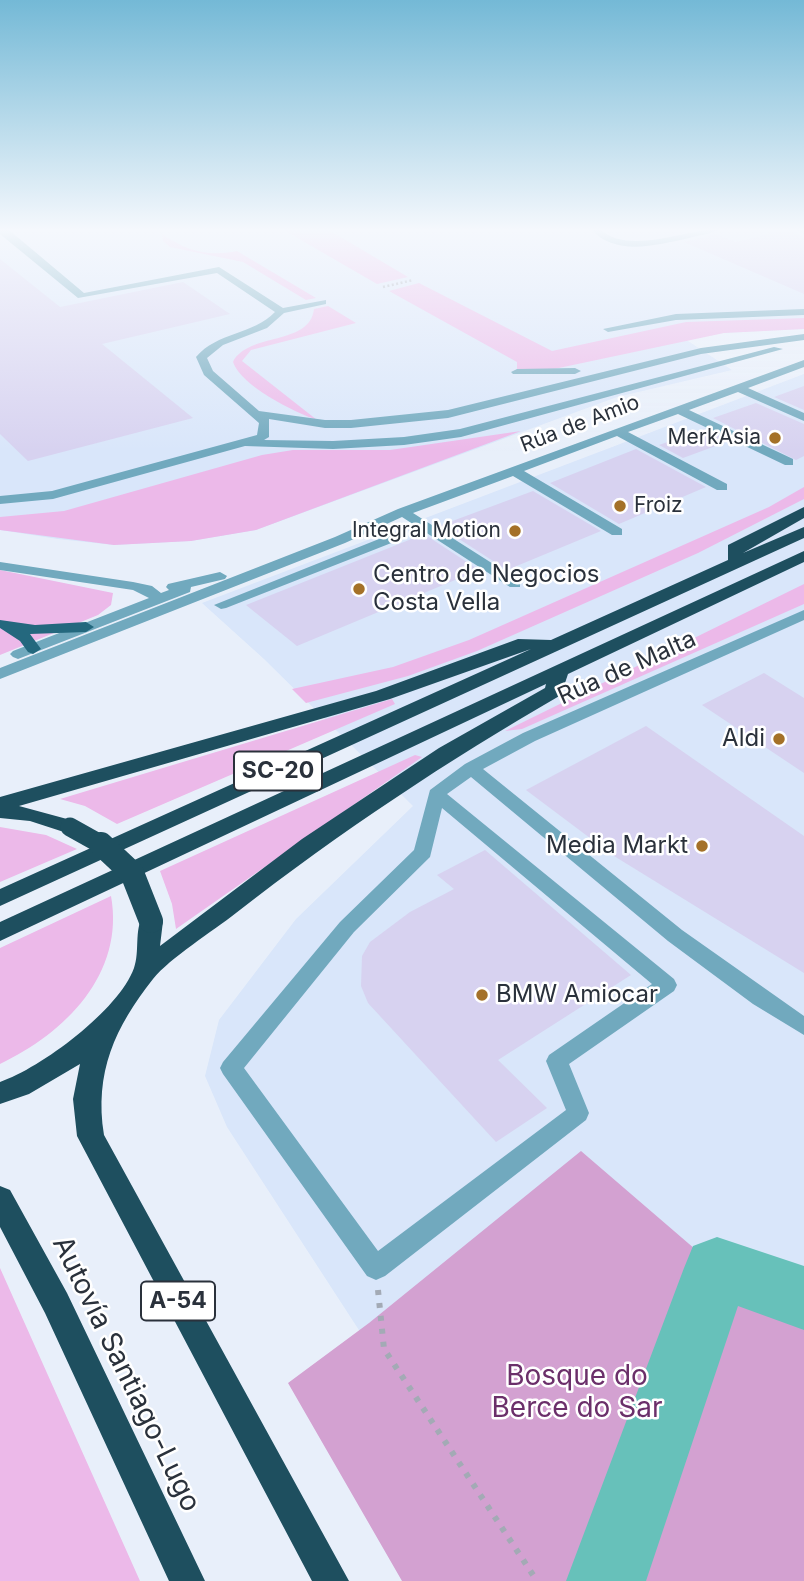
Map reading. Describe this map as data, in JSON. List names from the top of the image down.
{
  "streets": {
    "highway": ["SC-20", "A-54", "Autovía Santiago-Lugo"],
    "street": ["Rúa de Amio", "Rúa de Malta"]
  },
  "parks": ["Bosque do Berce do Sar"],
  "places": [
    "MerkAsia",
    "Froiz",
    "Integral Motion",
    "Centro de Negocios Costa Vella",
    "Aldi",
    "Media Markt",
    "BMW Amiocar"
  ]
}
